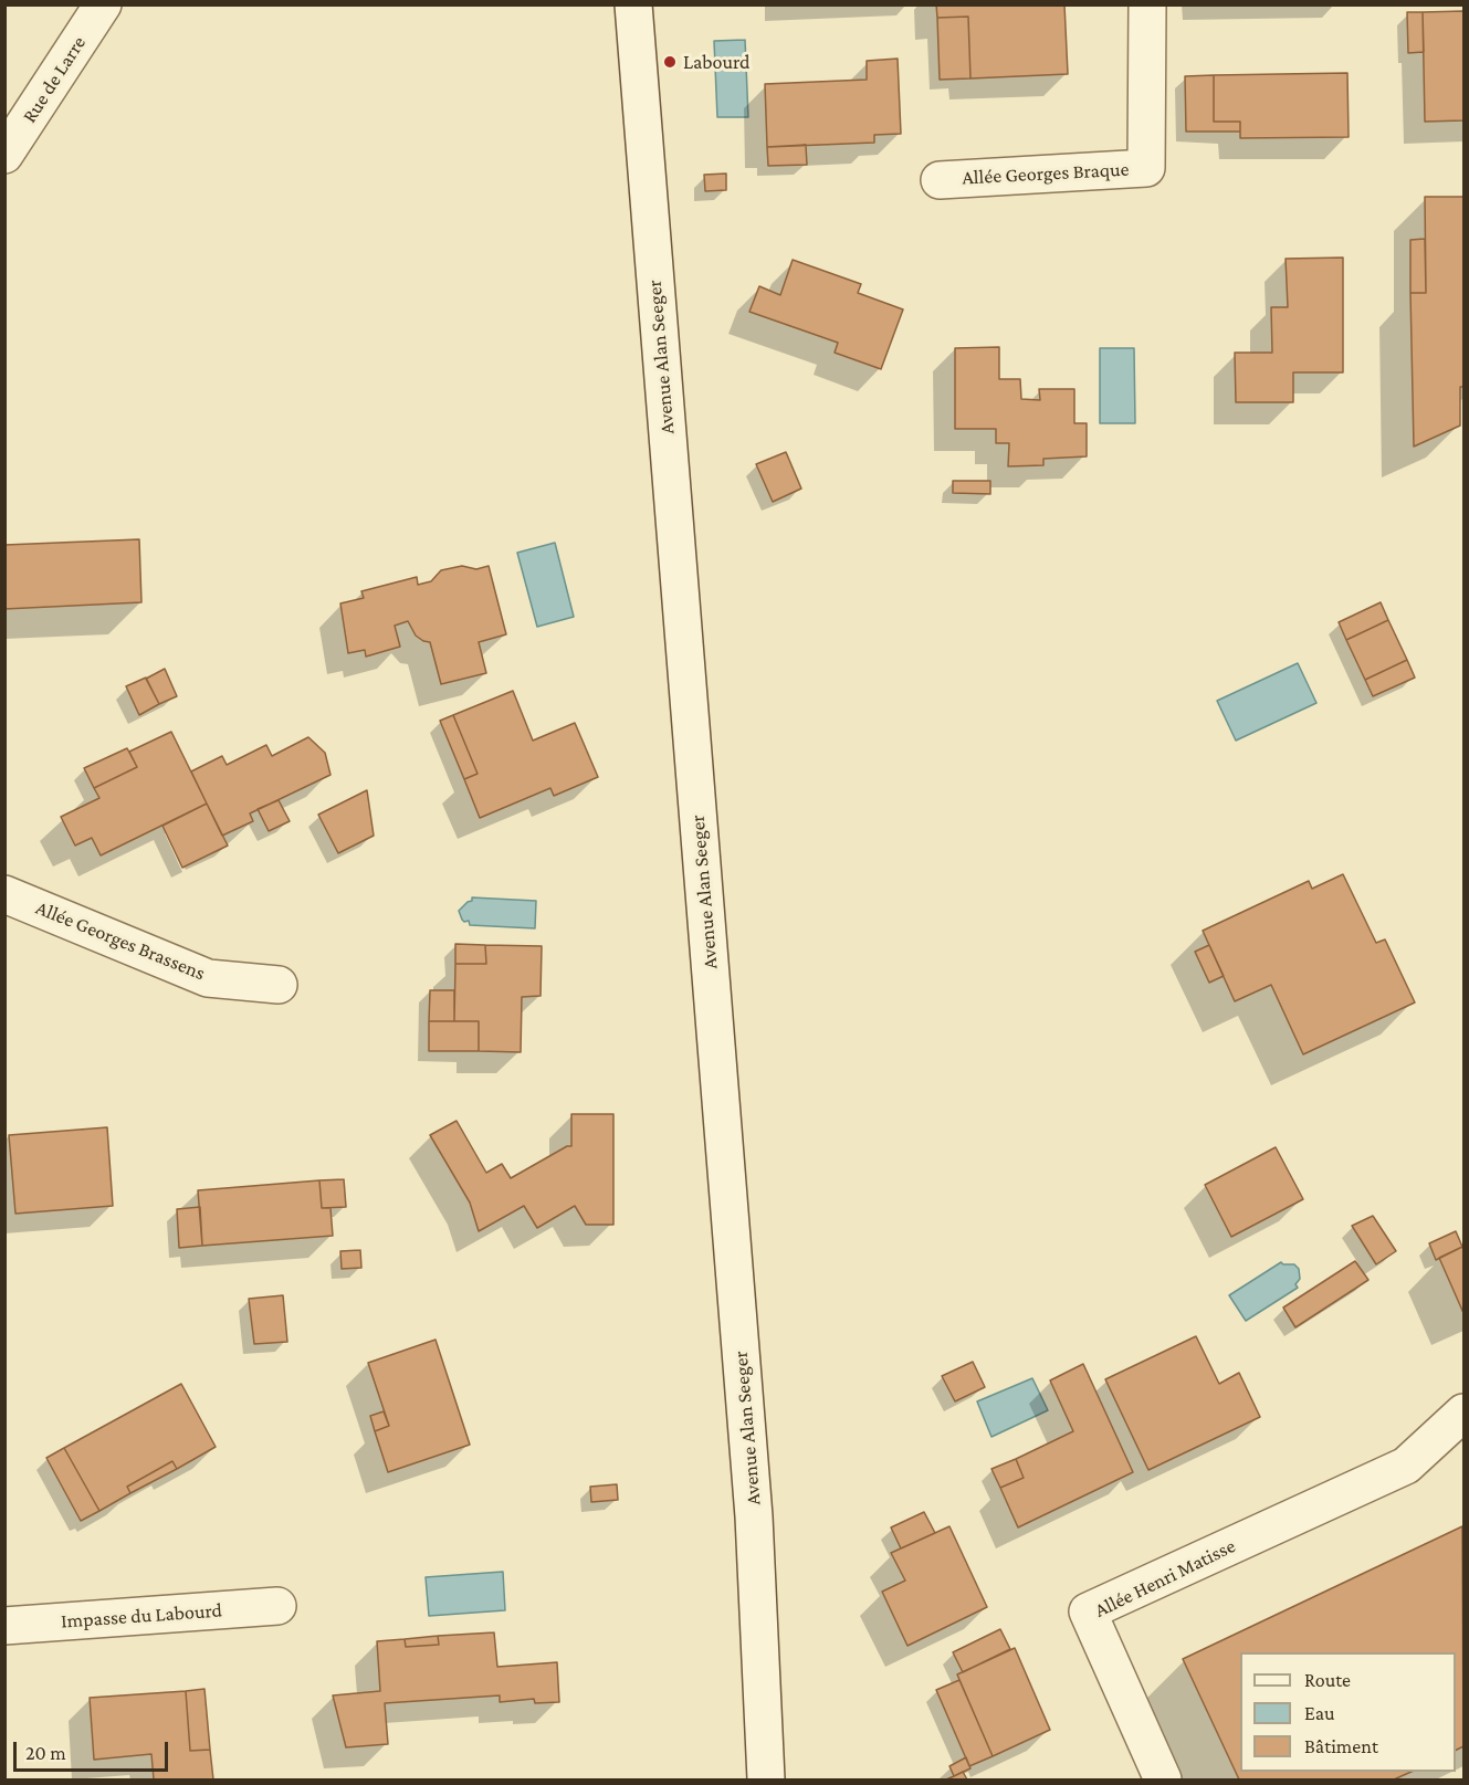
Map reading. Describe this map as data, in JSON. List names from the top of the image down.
{
  "streets": {
    "main road": [
      "Rue de Larre",
      "Allée Georges Braque",
      "Avenue Alan Seeger",
      "Allée Georges Brassens",
      "Allée Henri Matisse",
      "Impasse du Labourd"
    ]
  },
  "places": ["Labourd"],
  "legend": ["Route", "Eau", "Bâtiment"],
  "scale_bar": "20 m"
}
